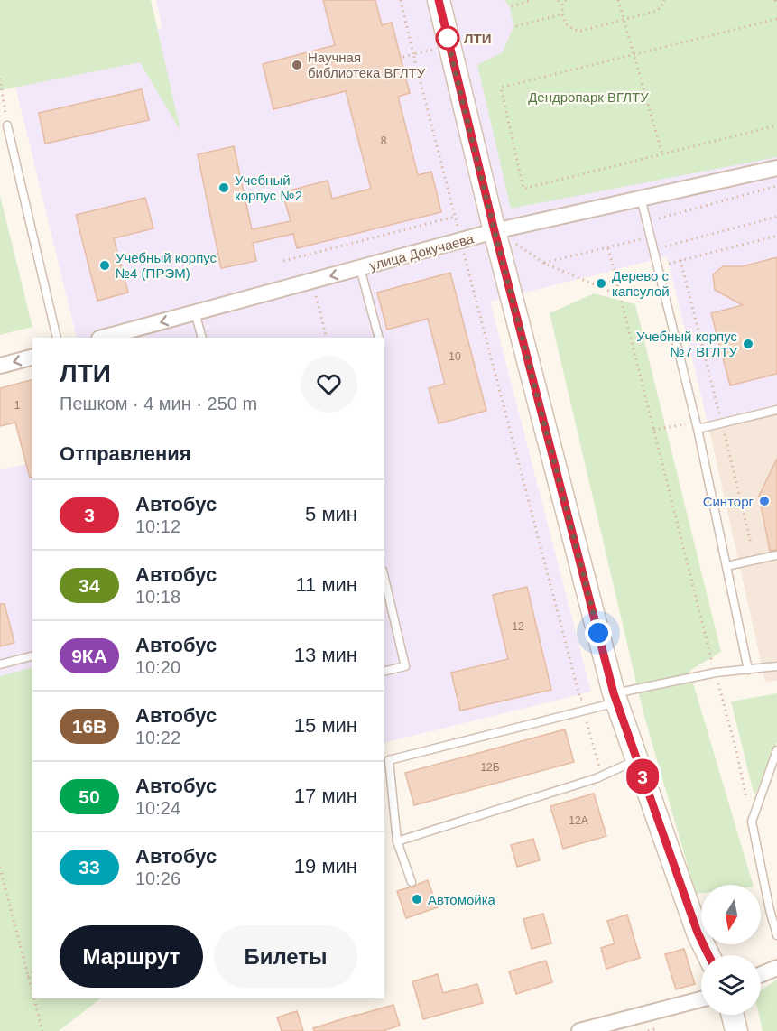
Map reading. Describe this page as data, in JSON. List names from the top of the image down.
{
  "streets": {
    "street": ["улица Докучаева"]
  },
  "parks": ["Дендропарк ВГЛТУ"],
  "places": [
    "ЛТИ",
    "Научная библиотека ВГЛТУ",
    "Учебный корпус №2",
    "Учебный корпус №4 (ПРЭМ)",
    "Дерево с капсулой",
    "Учебный корпус №7 ВГЛТУ",
    "Синторг",
    "Автомойка"
  ],
  "lines": ["bus line 3"],
  "house_numbers": [
    "8",
    "10",
    "1",
    "12",
    "12Б",
    "12А"
  ],
  "north": "bottom",
  "page": {
    "on_map": "3",
    "heading": [
      ["ЛТИ", "Пешком · 4 мин · 250 m"],
      "Отправления"
    ],
    "list": [
      {
        "mark": "3",
        "name": "Автобус",
        "note": "10:12",
        "value": "5 мин"
      },
      {
        "mark": "34",
        "name": "Автобус",
        "note": "10:18",
        "value": "11 мин"
      },
      {
        "mark": "9КА",
        "name": "Автобус",
        "note": "10:20",
        "value": "13 мин"
      },
      {
        "mark": "16В",
        "name": "Автобус",
        "note": "10:22",
        "value": "15 мин"
      },
      {
        "mark": "50",
        "name": "Автобус",
        "note": "10:24",
        "value": "17 мин"
      },
      {
        "mark": "33",
        "name": "Автобус",
        "note": "10:26",
        "value": "19 мин"
      }
    ],
    "buttons": ["Маршрут", "Билеты"]
  }
}
